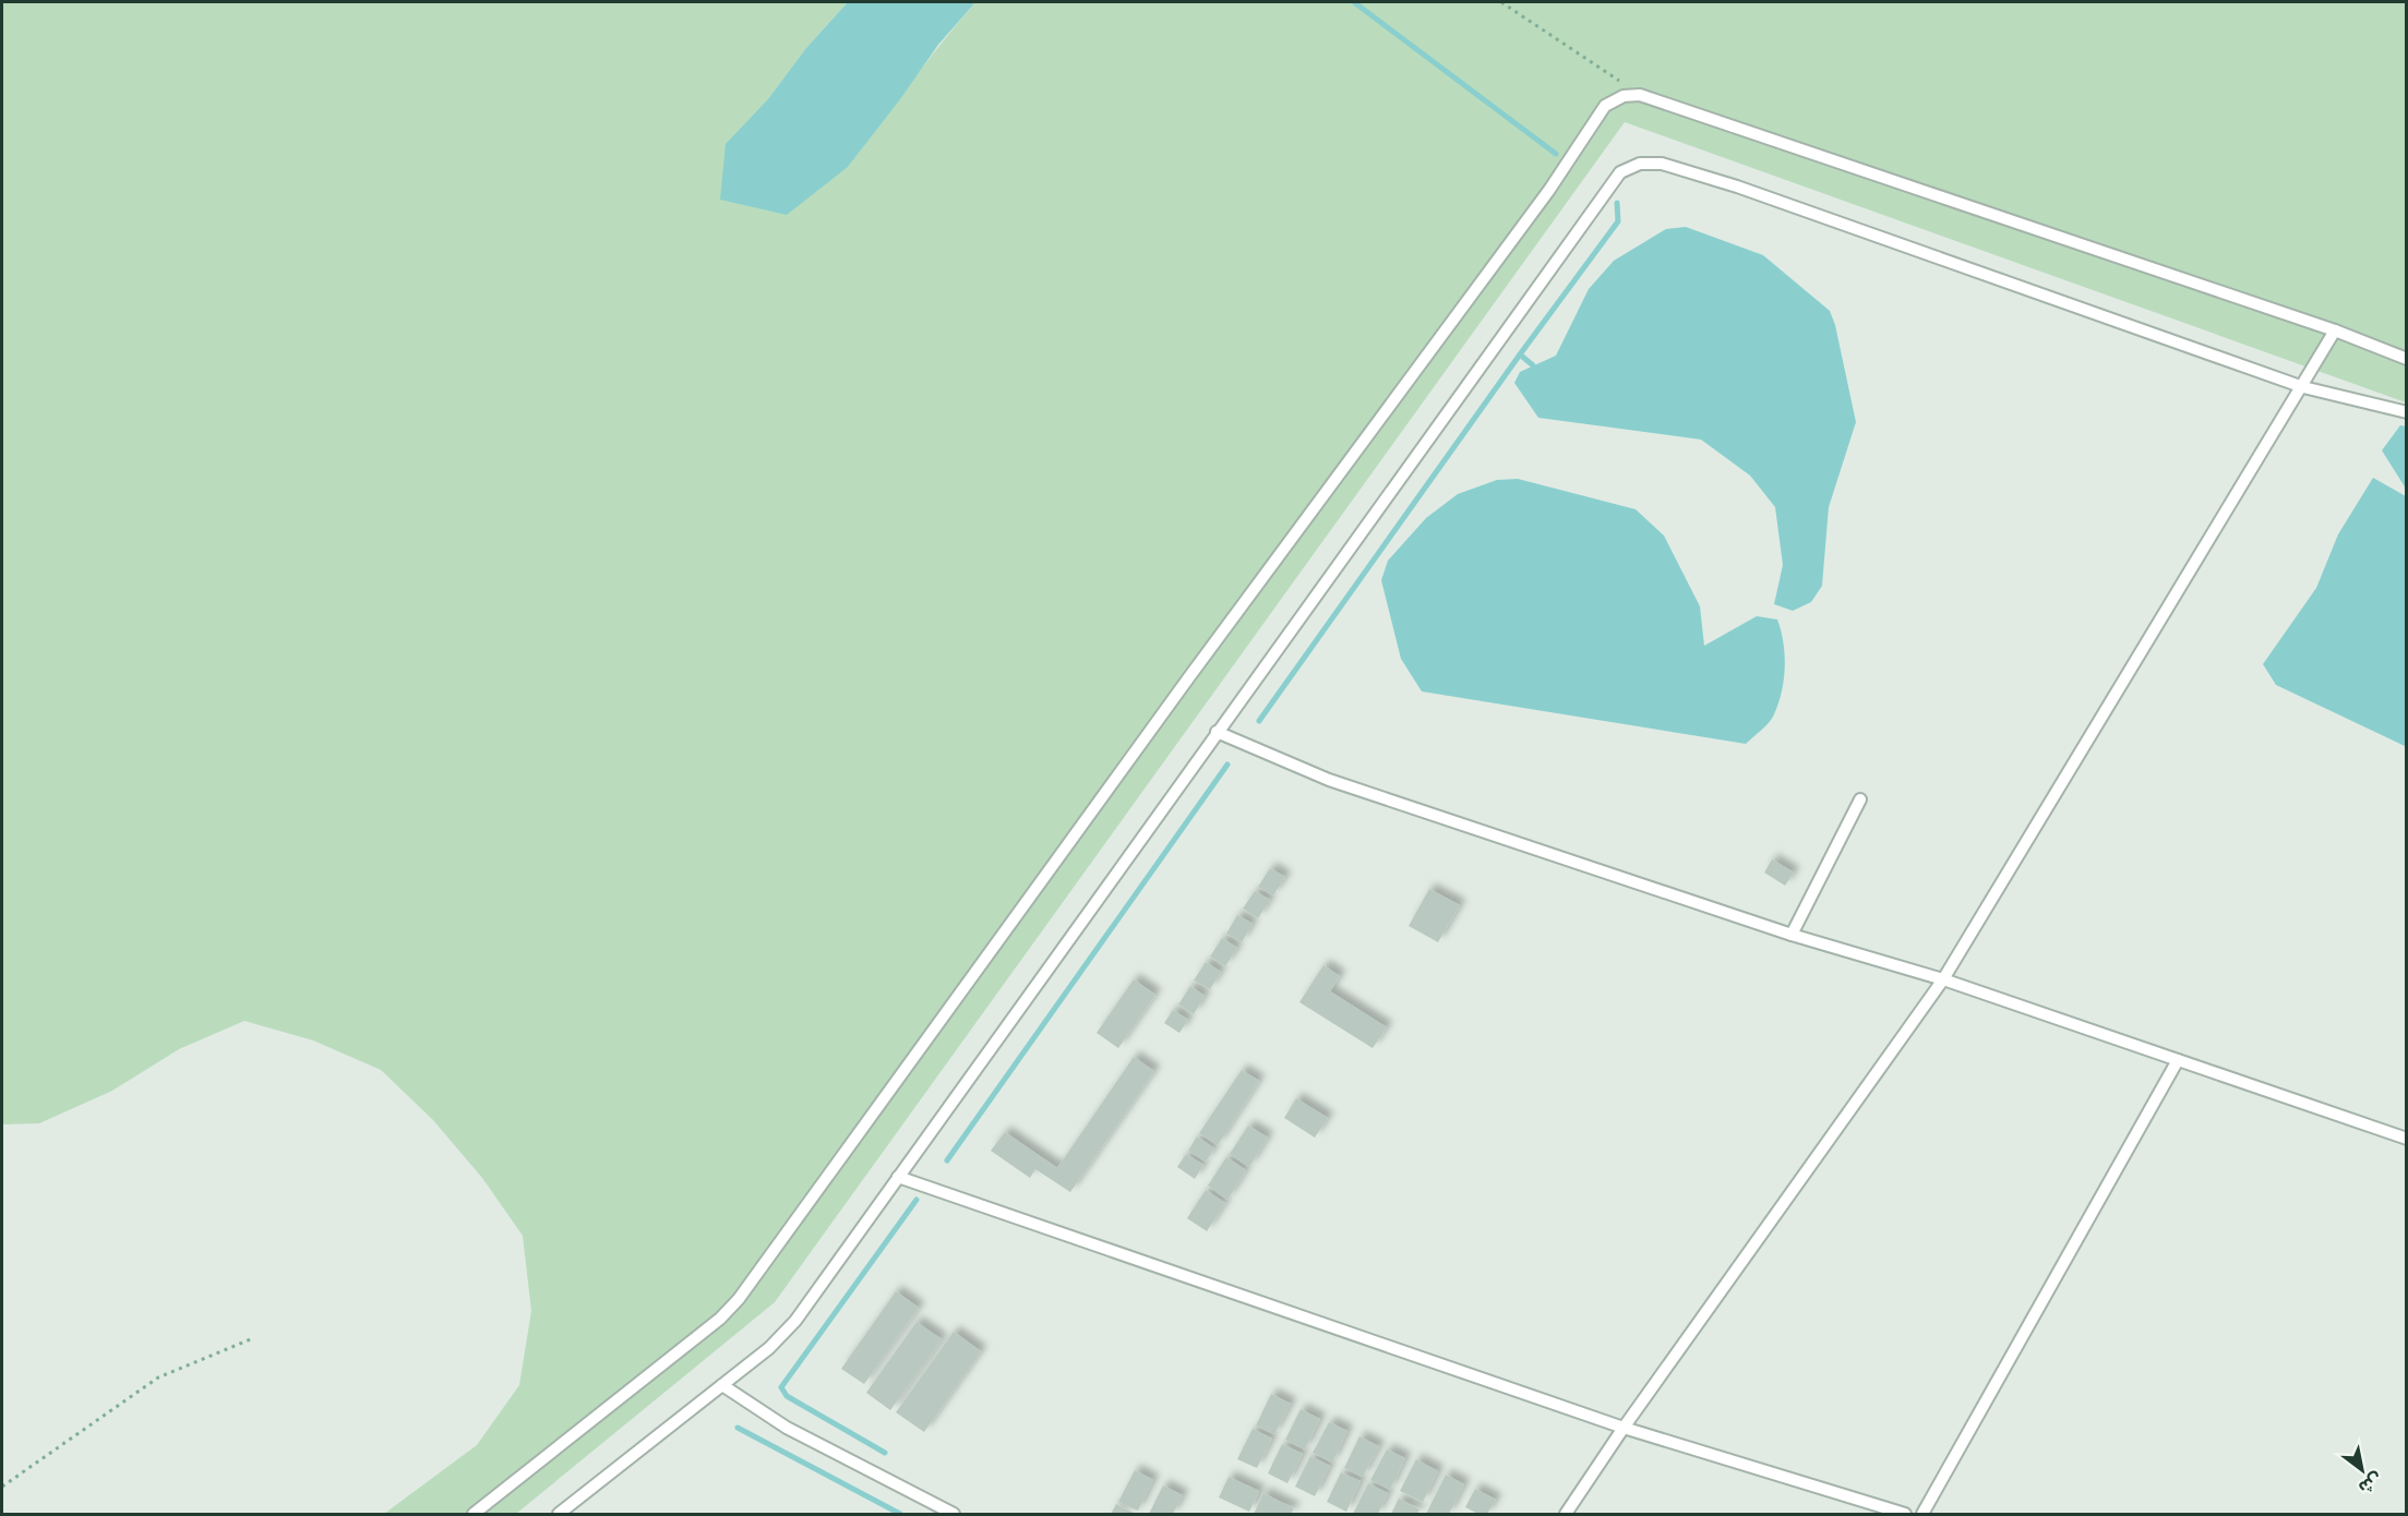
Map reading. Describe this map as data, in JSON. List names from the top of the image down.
{
  "north": "bottom right"
}
